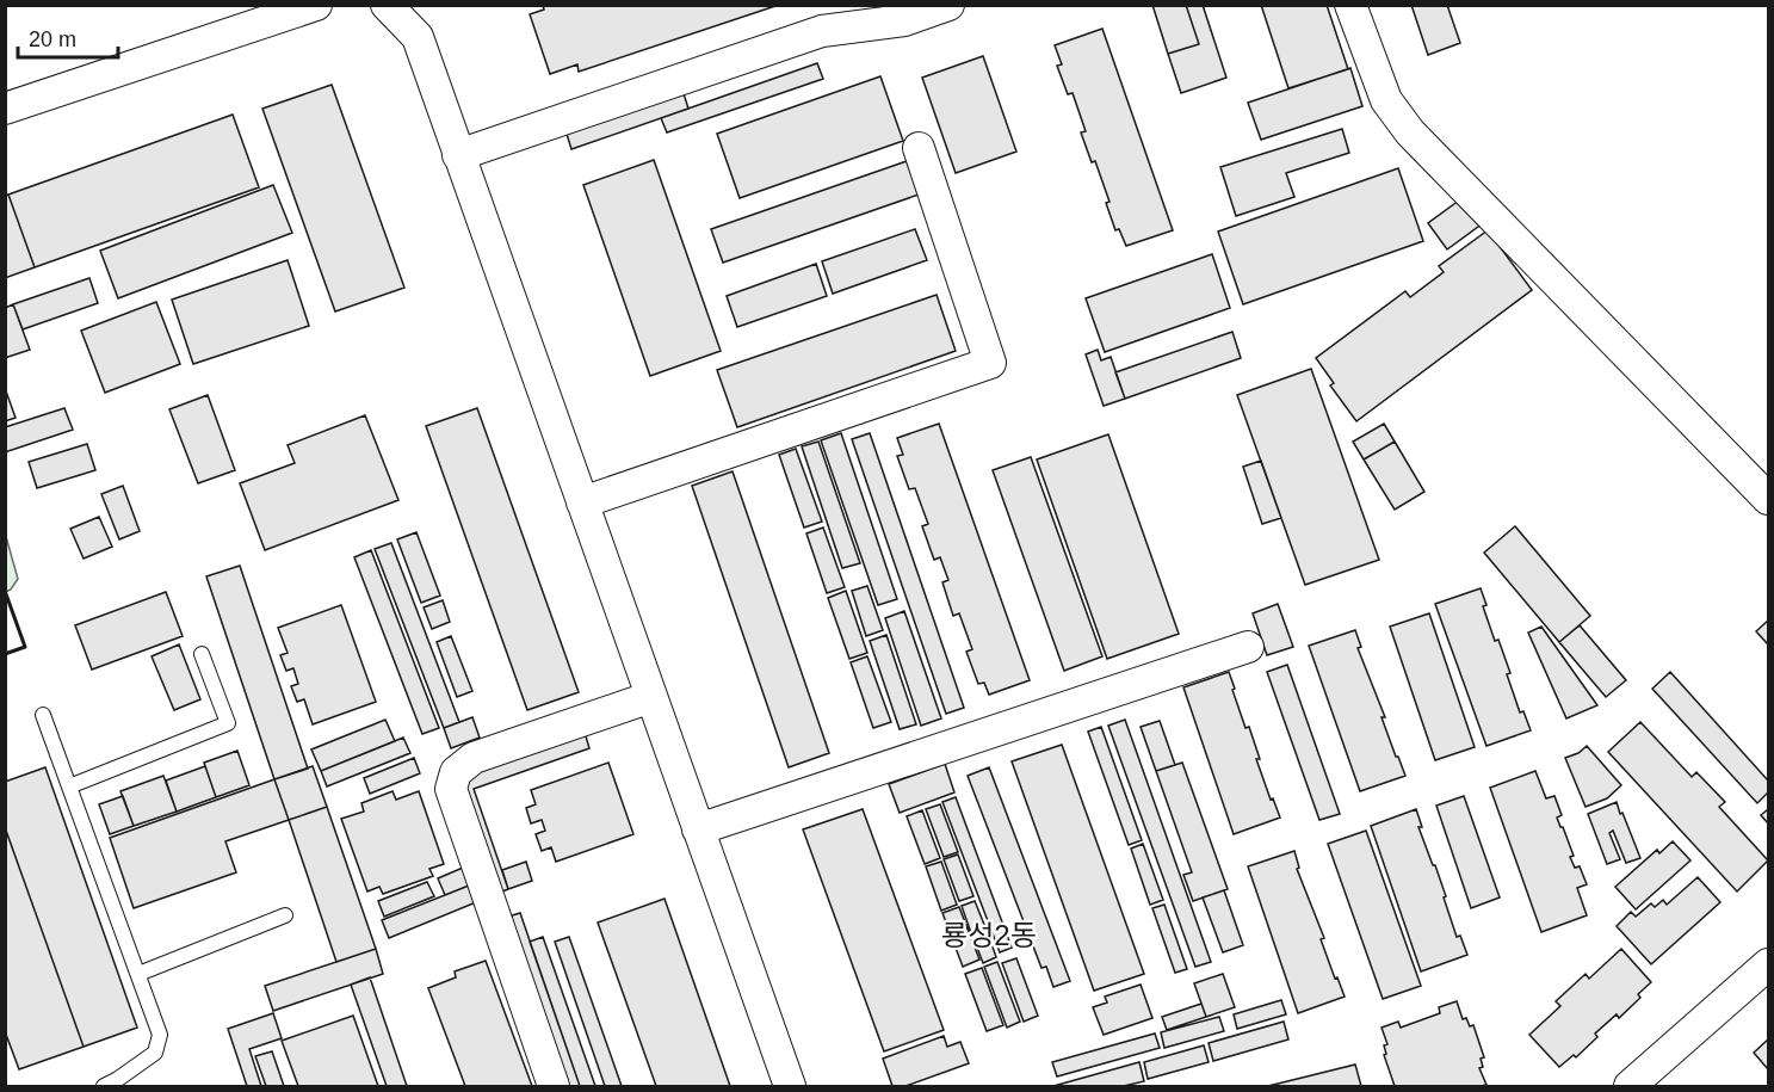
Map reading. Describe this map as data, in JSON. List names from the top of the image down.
{
  "districts": ["룡성2동"],
  "scale_bar": "20 m"
}
